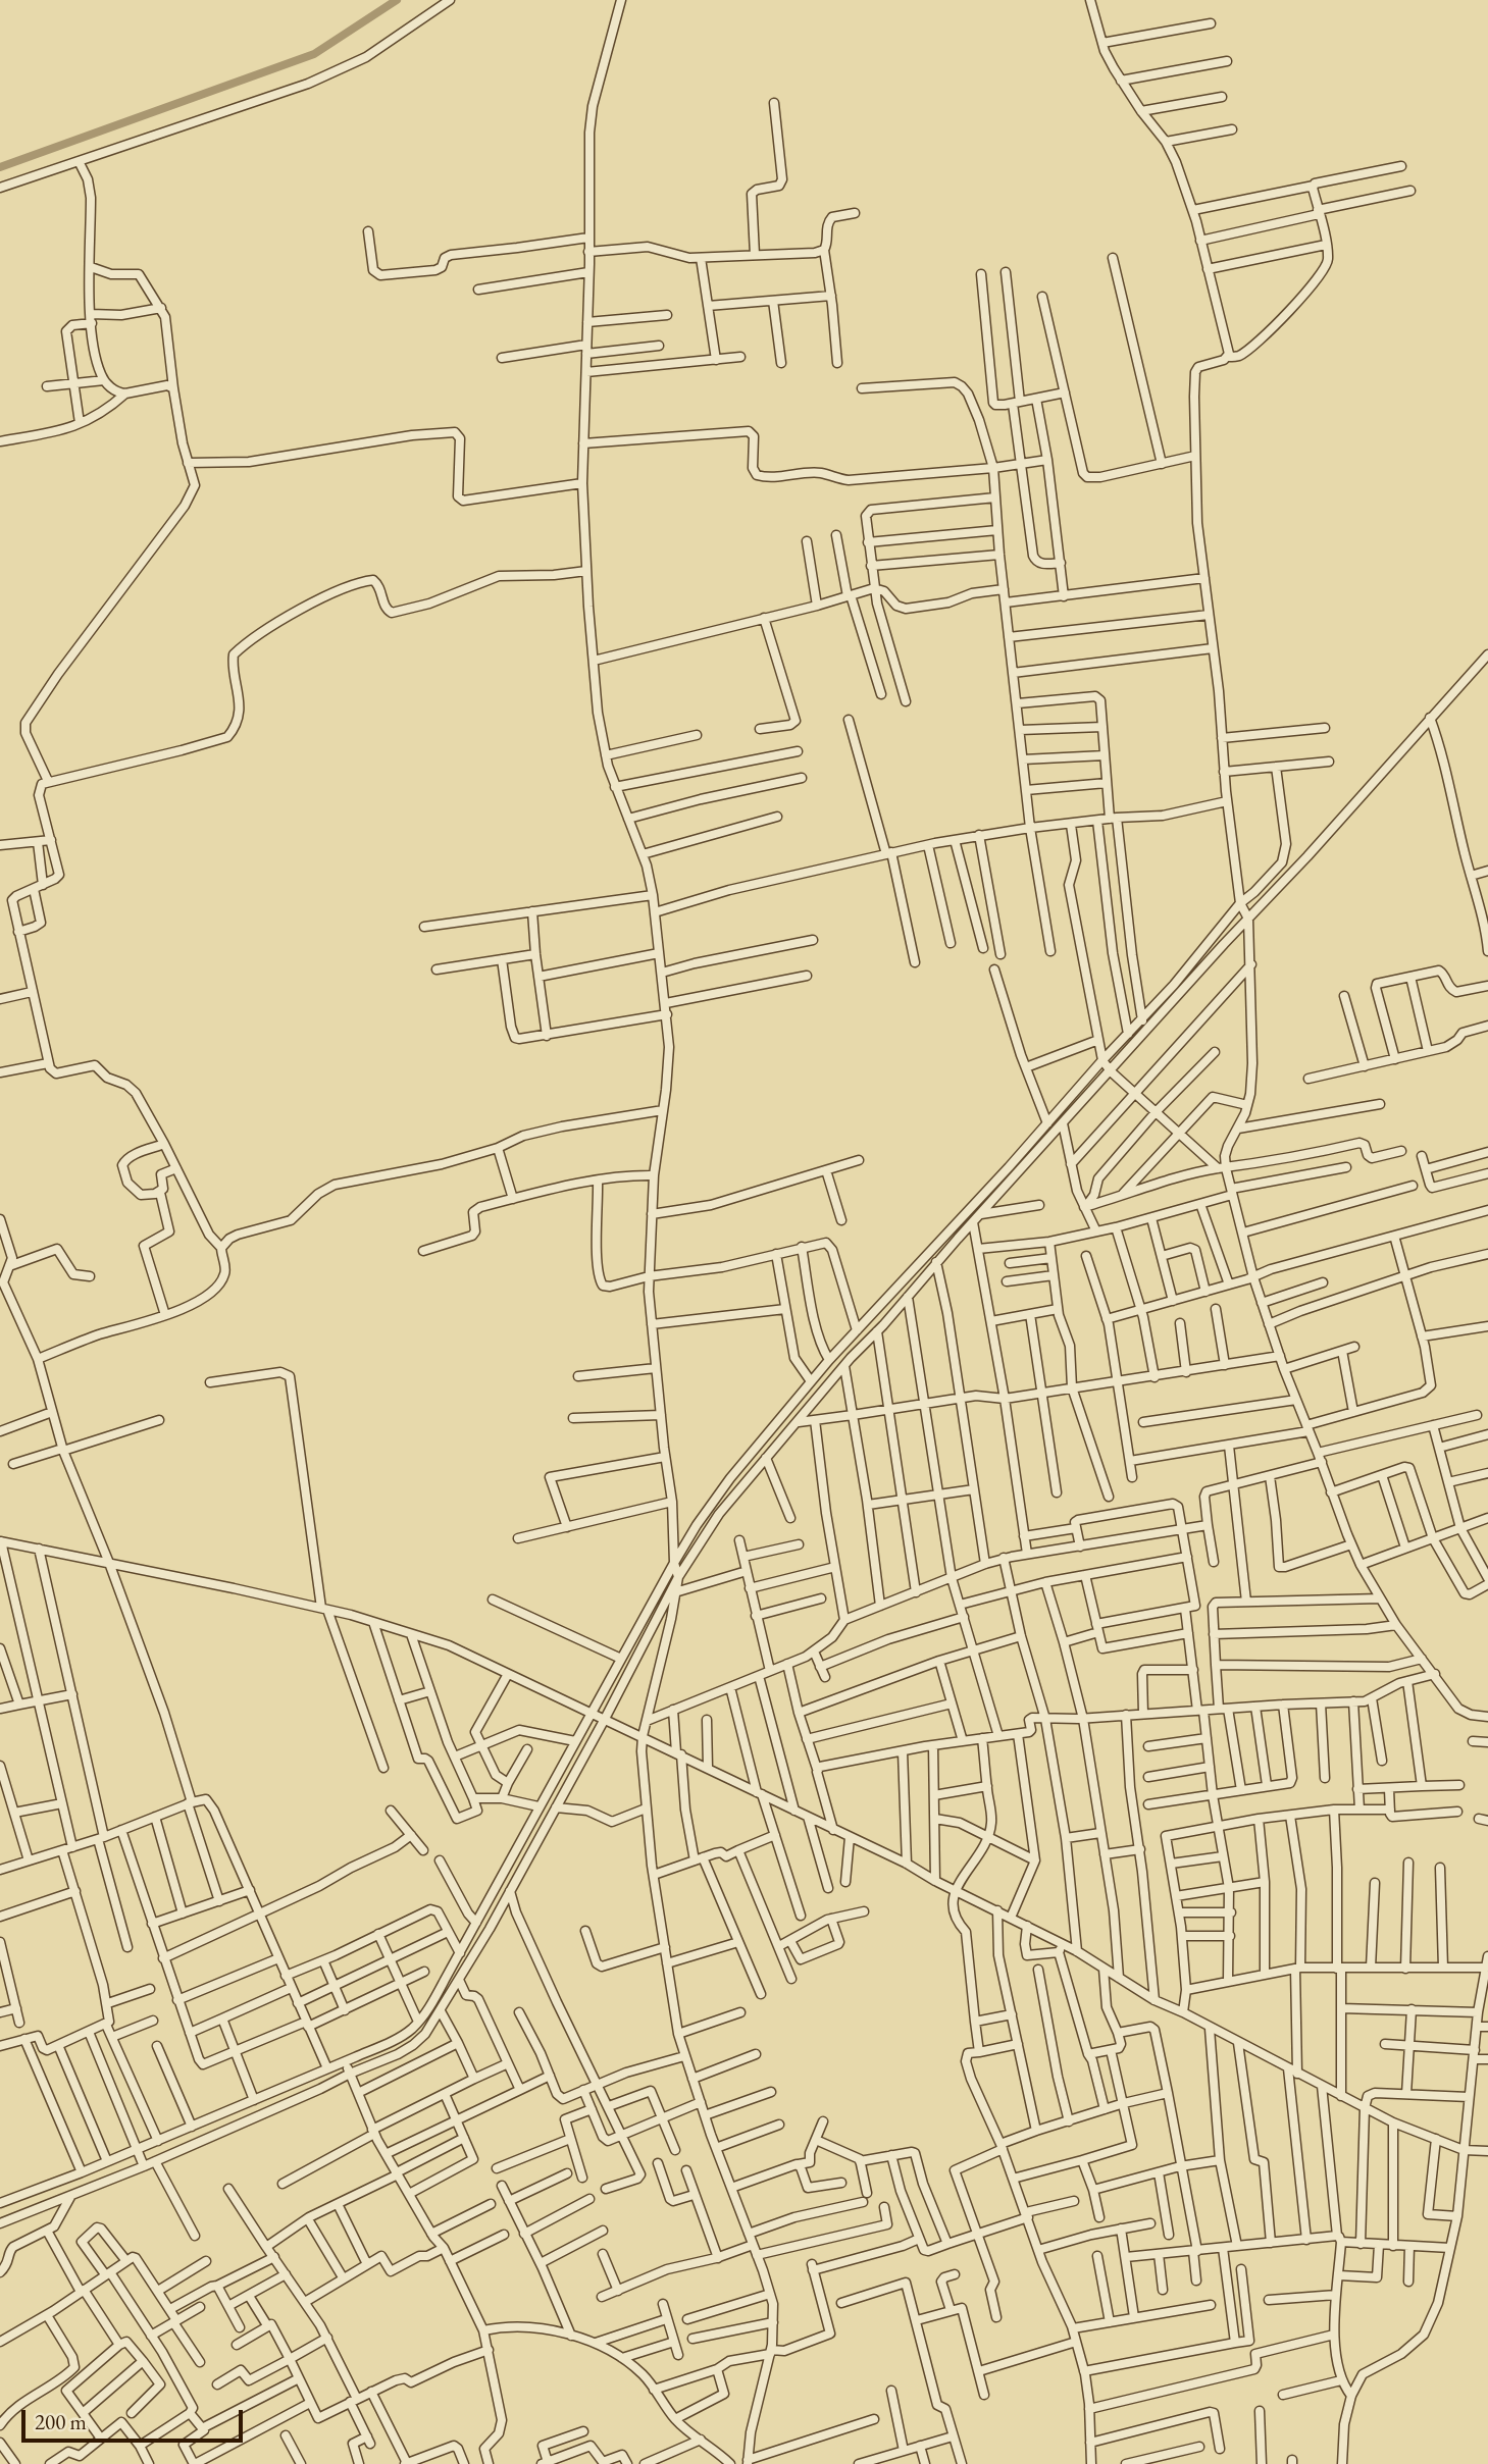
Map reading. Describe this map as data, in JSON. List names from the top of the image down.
{
  "scale_bar": "200 m"
}
